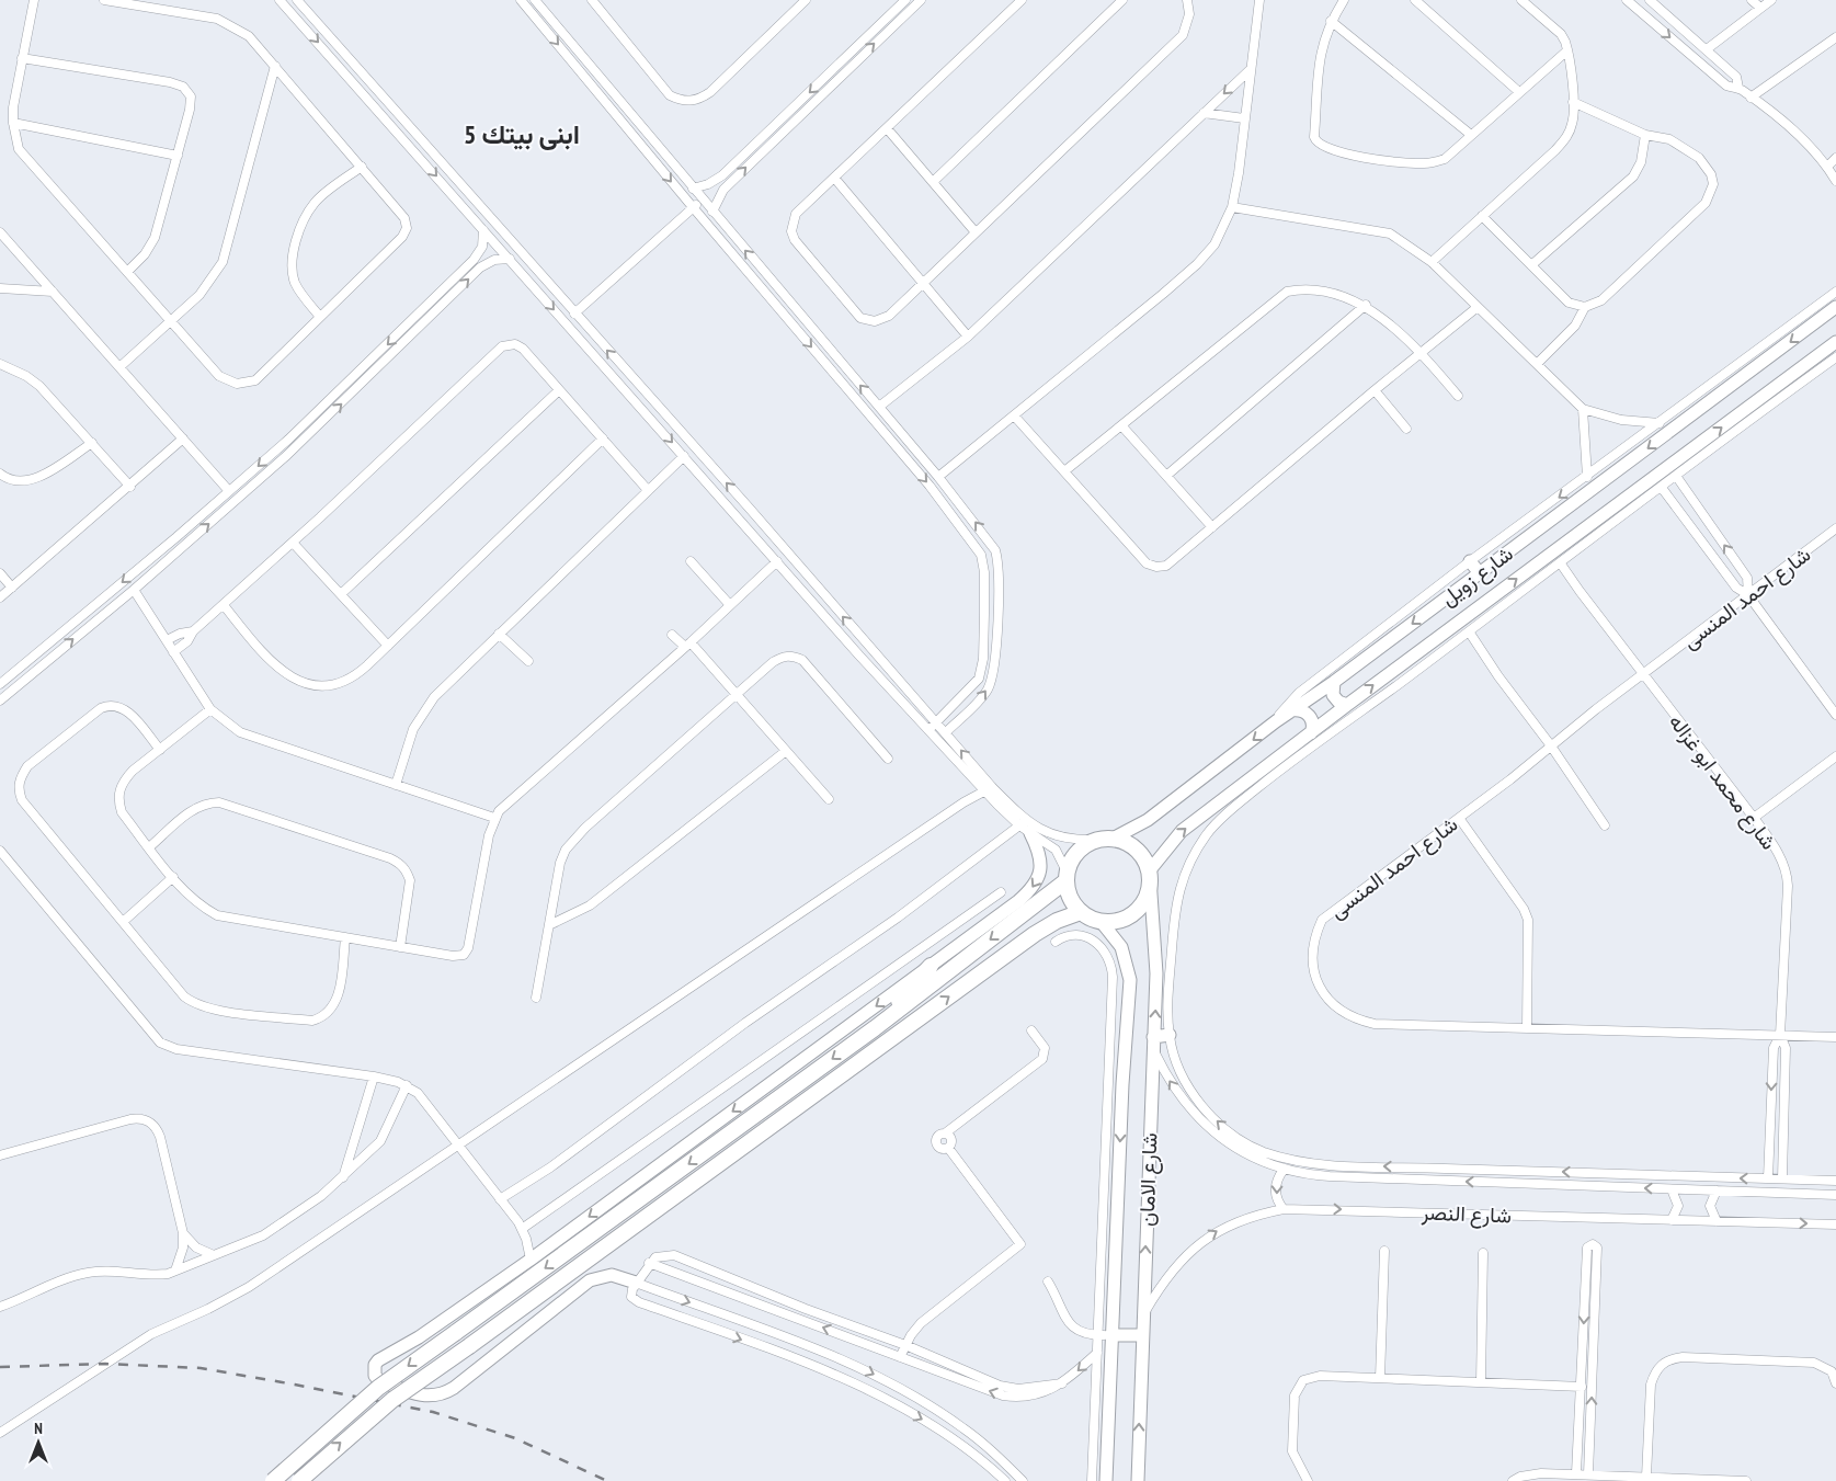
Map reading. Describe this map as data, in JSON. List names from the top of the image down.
{
  "streets": {
    "street": [
      "شارع زويل",
      "شارع احمد المنسى",
      "شارع محمد ابو غزاله",
      "شارع الامان",
      "شارع النصر"
    ]
  },
  "crossings": [
    ["شارع زويل", "شارع الامان"],
    ["شارع احمد المنسى", "شارع محمد ابو غزاله"],
    ["شارع الامان", "شارع النصر"]
  ],
  "districts": ["ابنى بيتك 5"],
  "north": "top"
}
